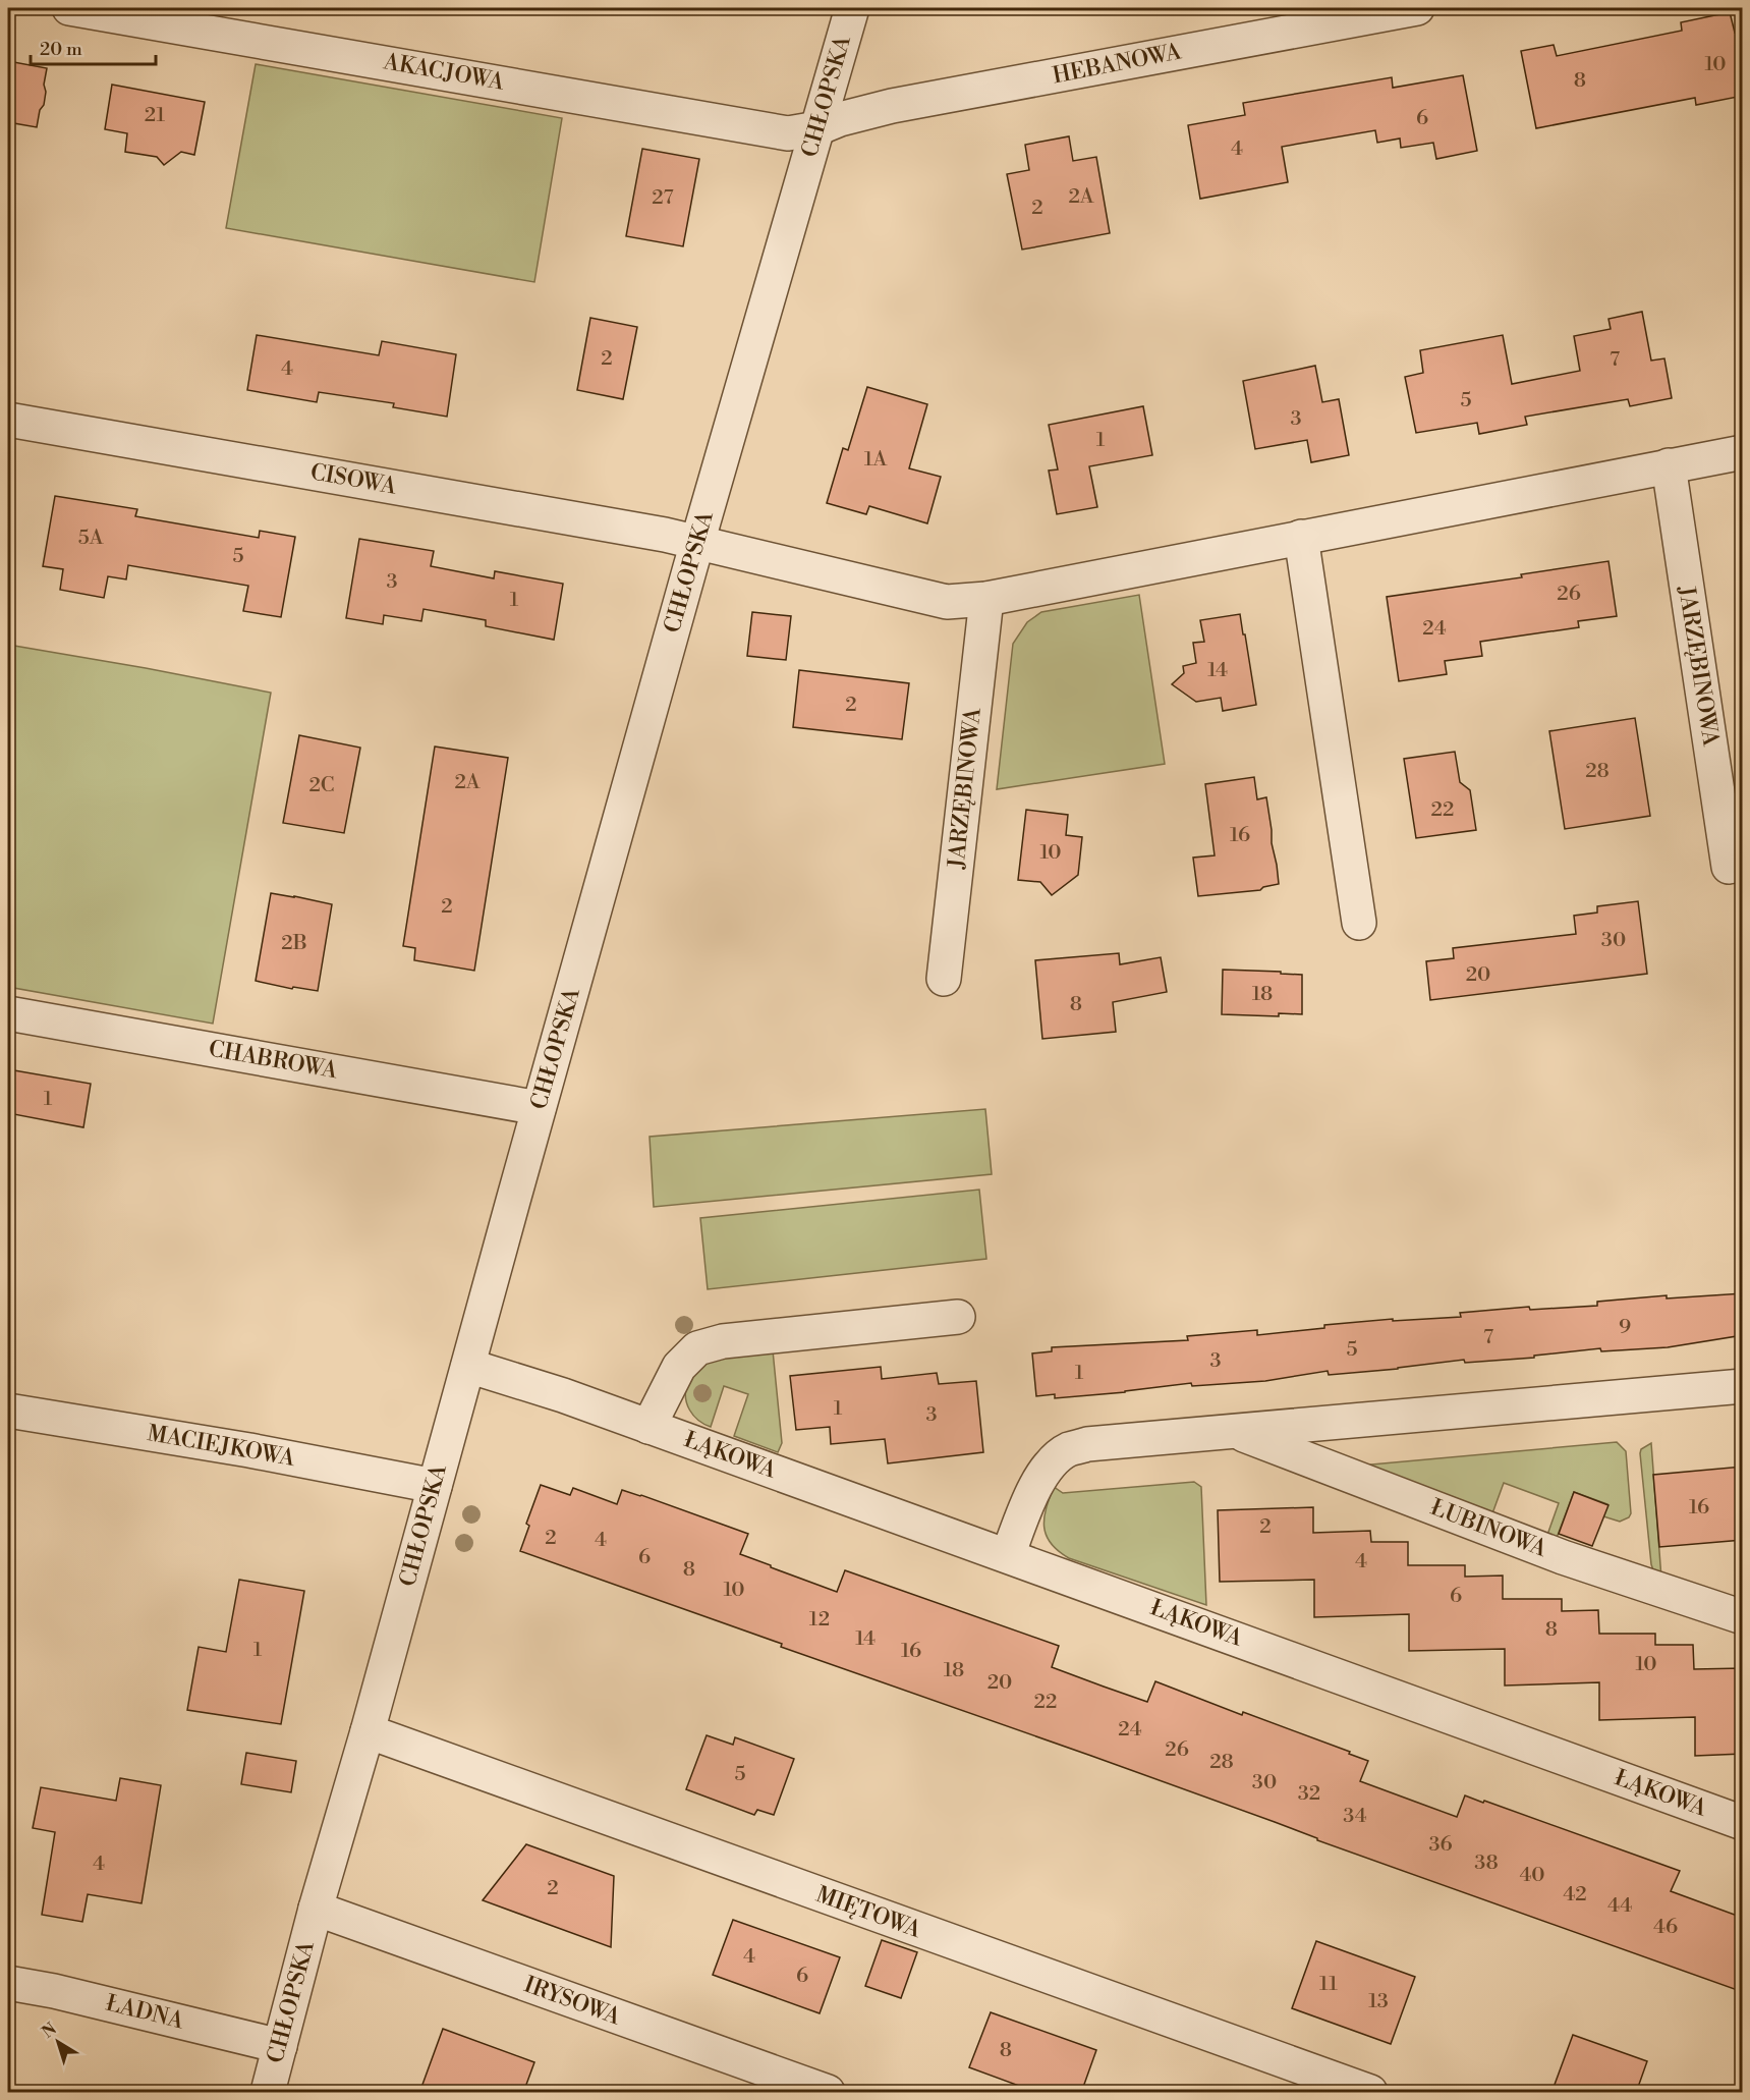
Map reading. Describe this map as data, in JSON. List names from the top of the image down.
{
  "streets": {
    "street": [
      "HEBANOWA",
      "AKACJOWA",
      "CHŁOPSKA",
      "CISOWA",
      "JARZĘBINOWA",
      "CHABROWA",
      "MACIEJKOWA",
      "ŁĄKOWA",
      "ŁUBINOWA",
      "MIĘTOWA",
      "IRYSOWA",
      "ŁADNA"
    ]
  },
  "crossings": [
    ["HEBANOWA", "AKACJOWA"],
    ["HEBANOWA", "CHŁOPSKA"],
    ["AKACJOWA", "CHŁOPSKA"],
    ["CHŁOPSKA", "CISOWA"],
    ["CHŁOPSKA", "CHABROWA"],
    ["CHŁOPSKA", "MACIEJKOWA"],
    ["CHŁOPSKA", "ŁĄKOWA"],
    ["CHŁOPSKA", "MIĘTOWA"],
    ["CHŁOPSKA", "IRYSOWA"],
    ["CHŁOPSKA", "ŁADNA"],
    ["ŁĄKOWA", "ŁUBINOWA"]
  ],
  "house_numbers": [
    "10",
    "8",
    "21",
    "6",
    "4",
    "2A",
    "27",
    "2",
    "2",
    "7",
    "4",
    "5",
    "3",
    "1",
    "1A",
    "5A",
    "5",
    "3",
    "26",
    "1",
    "24",
    "14",
    "2",
    "28",
    "2A",
    "2C",
    "22",
    "16",
    "10",
    "2",
    "30",
    "2B",
    "20",
    "18",
    "8",
    "1",
    "9",
    "7",
    "5",
    "3",
    "1",
    "1",
    "3",
    "16",
    "2",
    "2",
    "4",
    "6",
    "4",
    "8",
    "10",
    "6",
    "12",
    "8",
    "14",
    "1",
    "16",
    "10",
    "18",
    "20",
    "22",
    "24",
    "26",
    "28",
    "5",
    "30",
    "32",
    "34",
    "36",
    "38",
    "4",
    "40",
    "2",
    "42",
    "44",
    "46",
    "4",
    "6",
    "11",
    "13",
    "8"
  ],
  "scale_bar": "20 m",
  "north": "top left"
}
